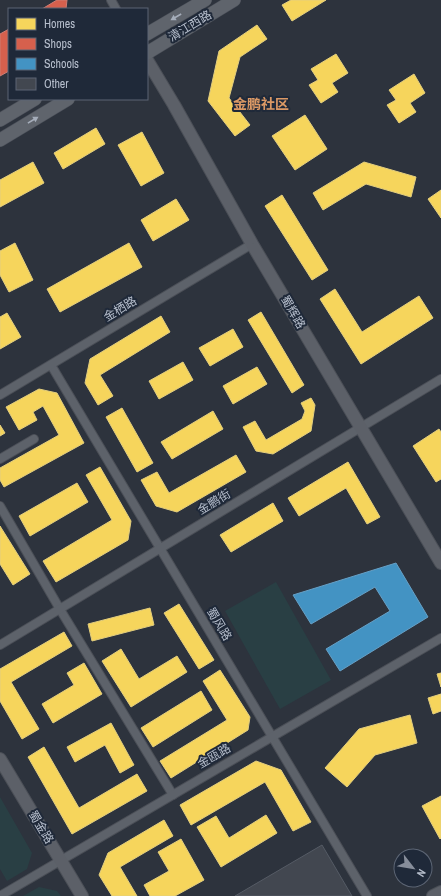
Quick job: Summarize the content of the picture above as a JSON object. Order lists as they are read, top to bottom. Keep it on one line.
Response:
{"streets":{"main road":["清江西路"],"street":["金栖路","蜀辉路","金鹏街","蜀风路","金瓯路","蜀金路"]},"crossings":[["金栖路","蜀辉路"],["金栖路","蜀风路"],["蜀辉路","金鹏街"],["金鹏街","蜀风路"],["蜀风路","金瓯路"],["金瓯路","蜀金路"]],"districts":["金鹏社区"],"legend":["Homes","Shops","Schools","Other"],"north":"bottom right"}
